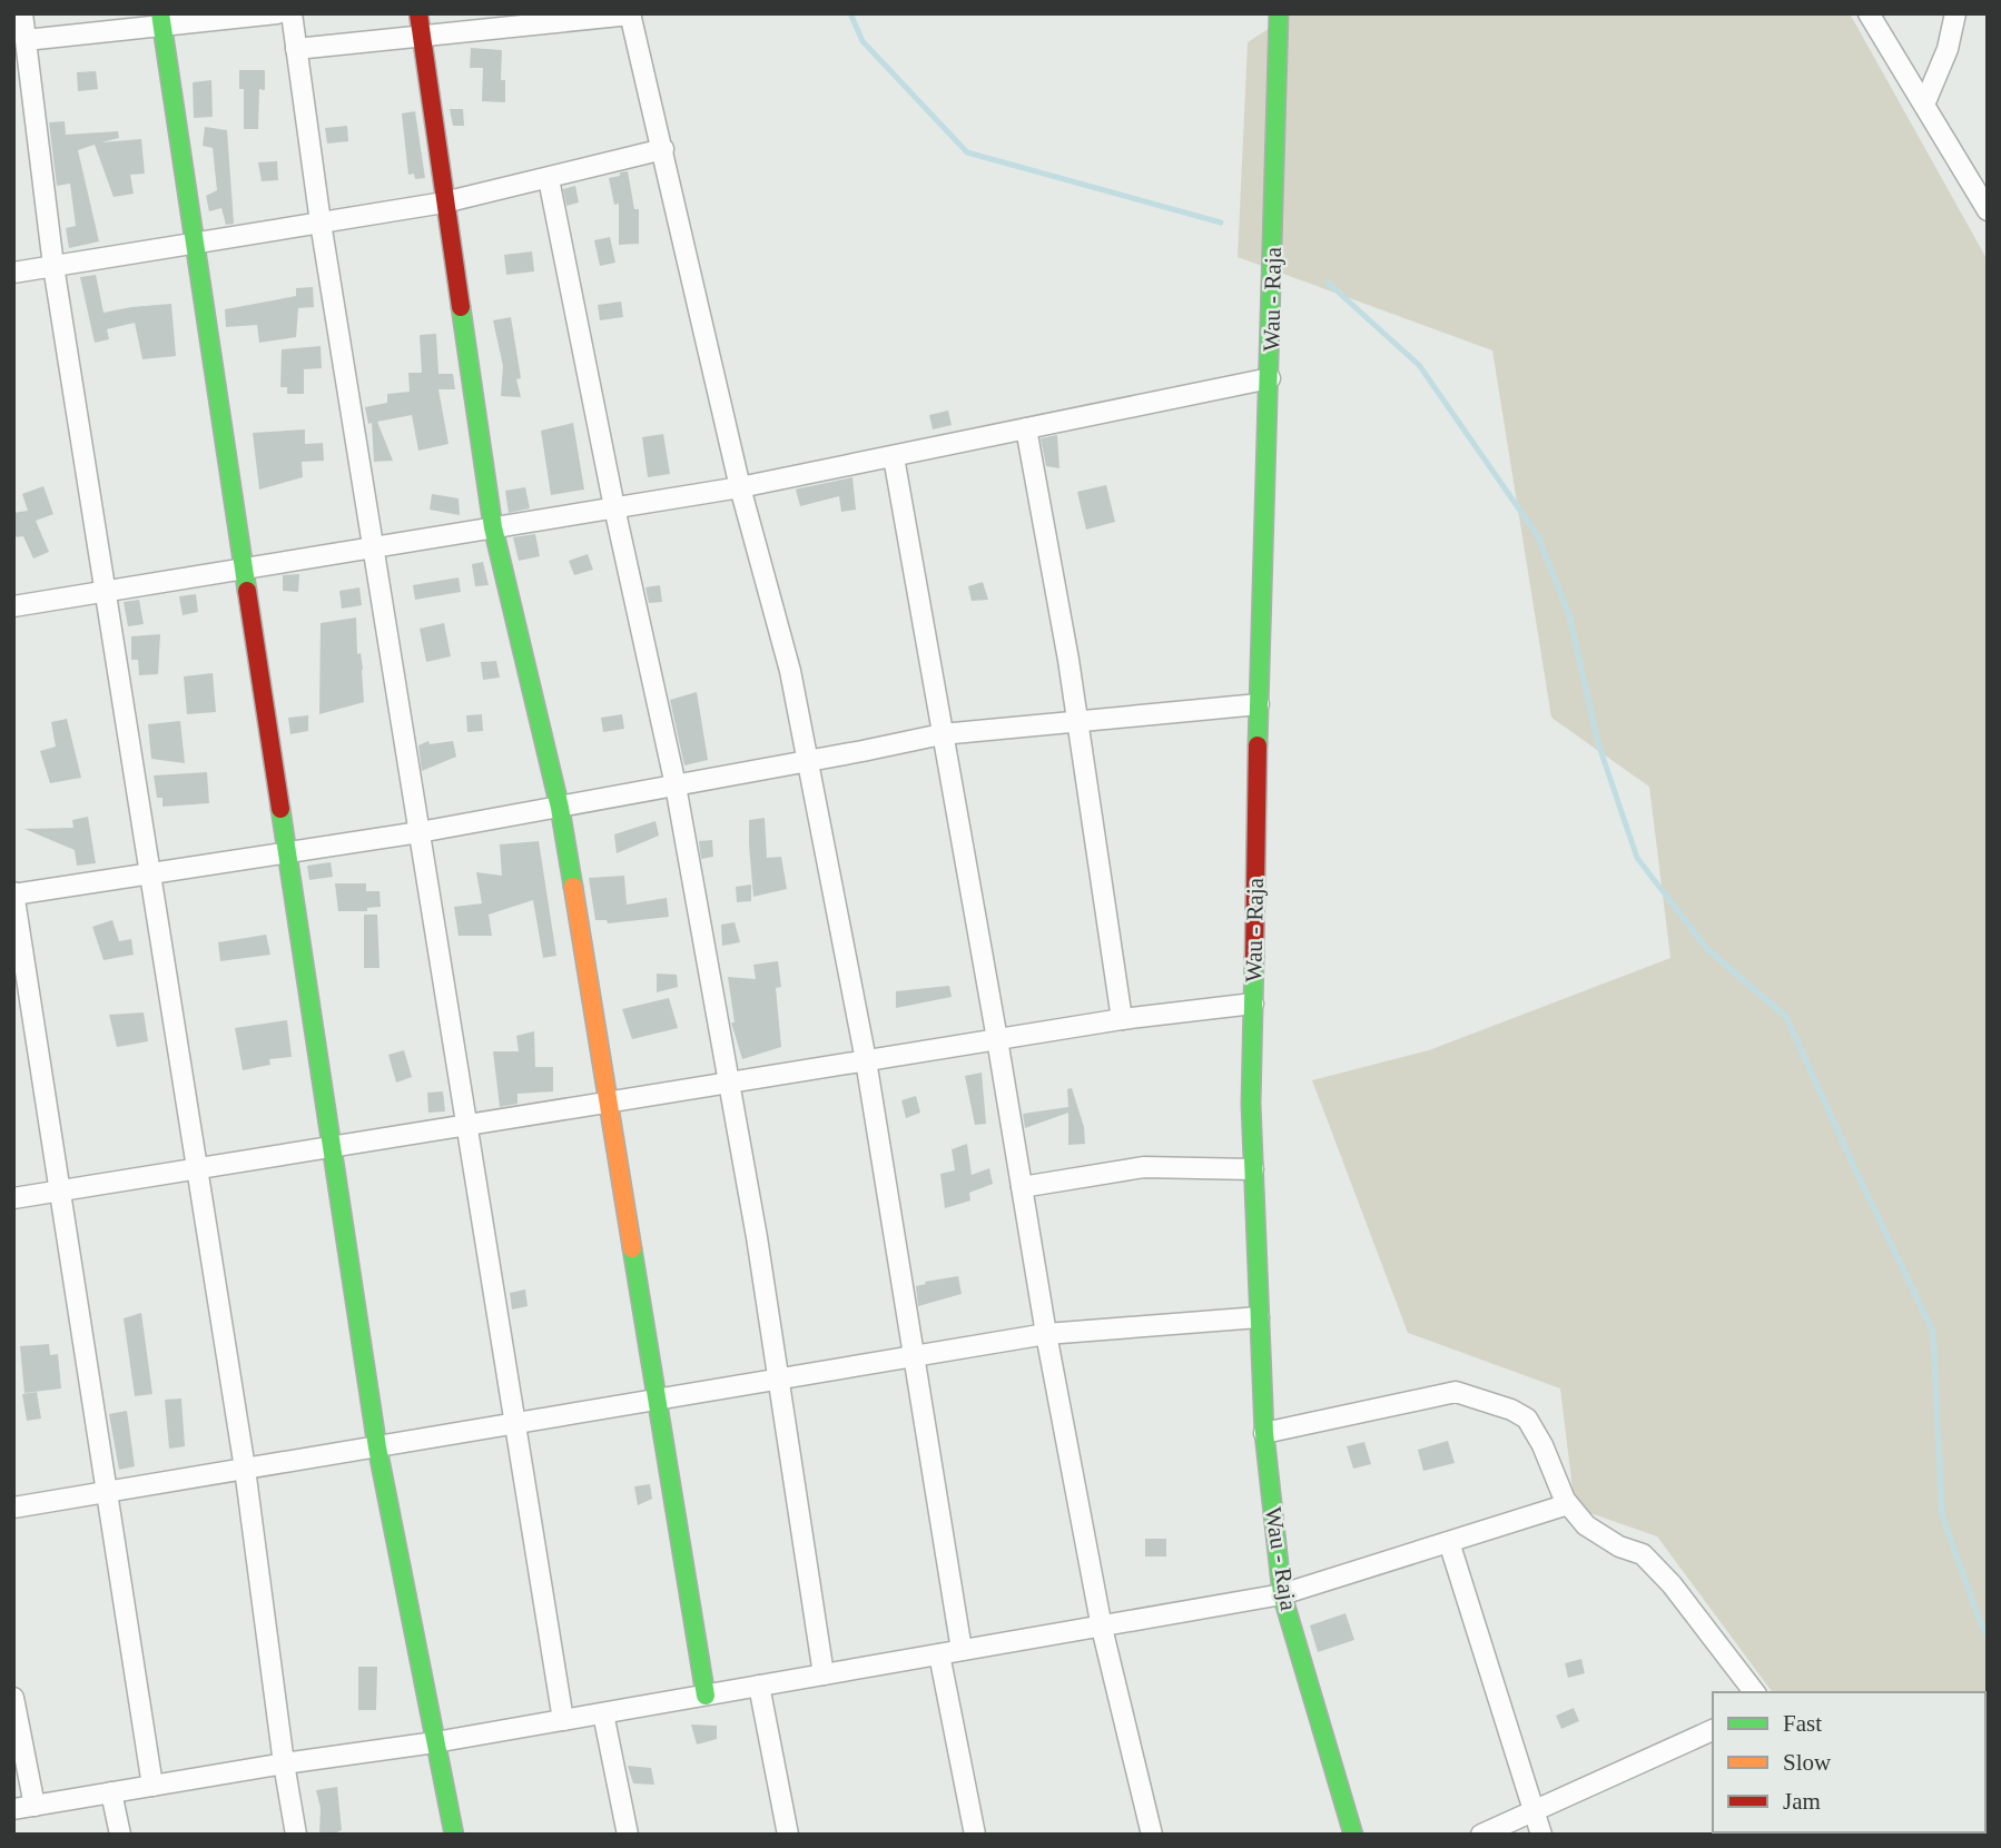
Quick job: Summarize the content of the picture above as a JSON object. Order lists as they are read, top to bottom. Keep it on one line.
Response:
{"streets":{"street":["Wau - Raja"]},"legend":["Fast","Slow","Jam"]}
